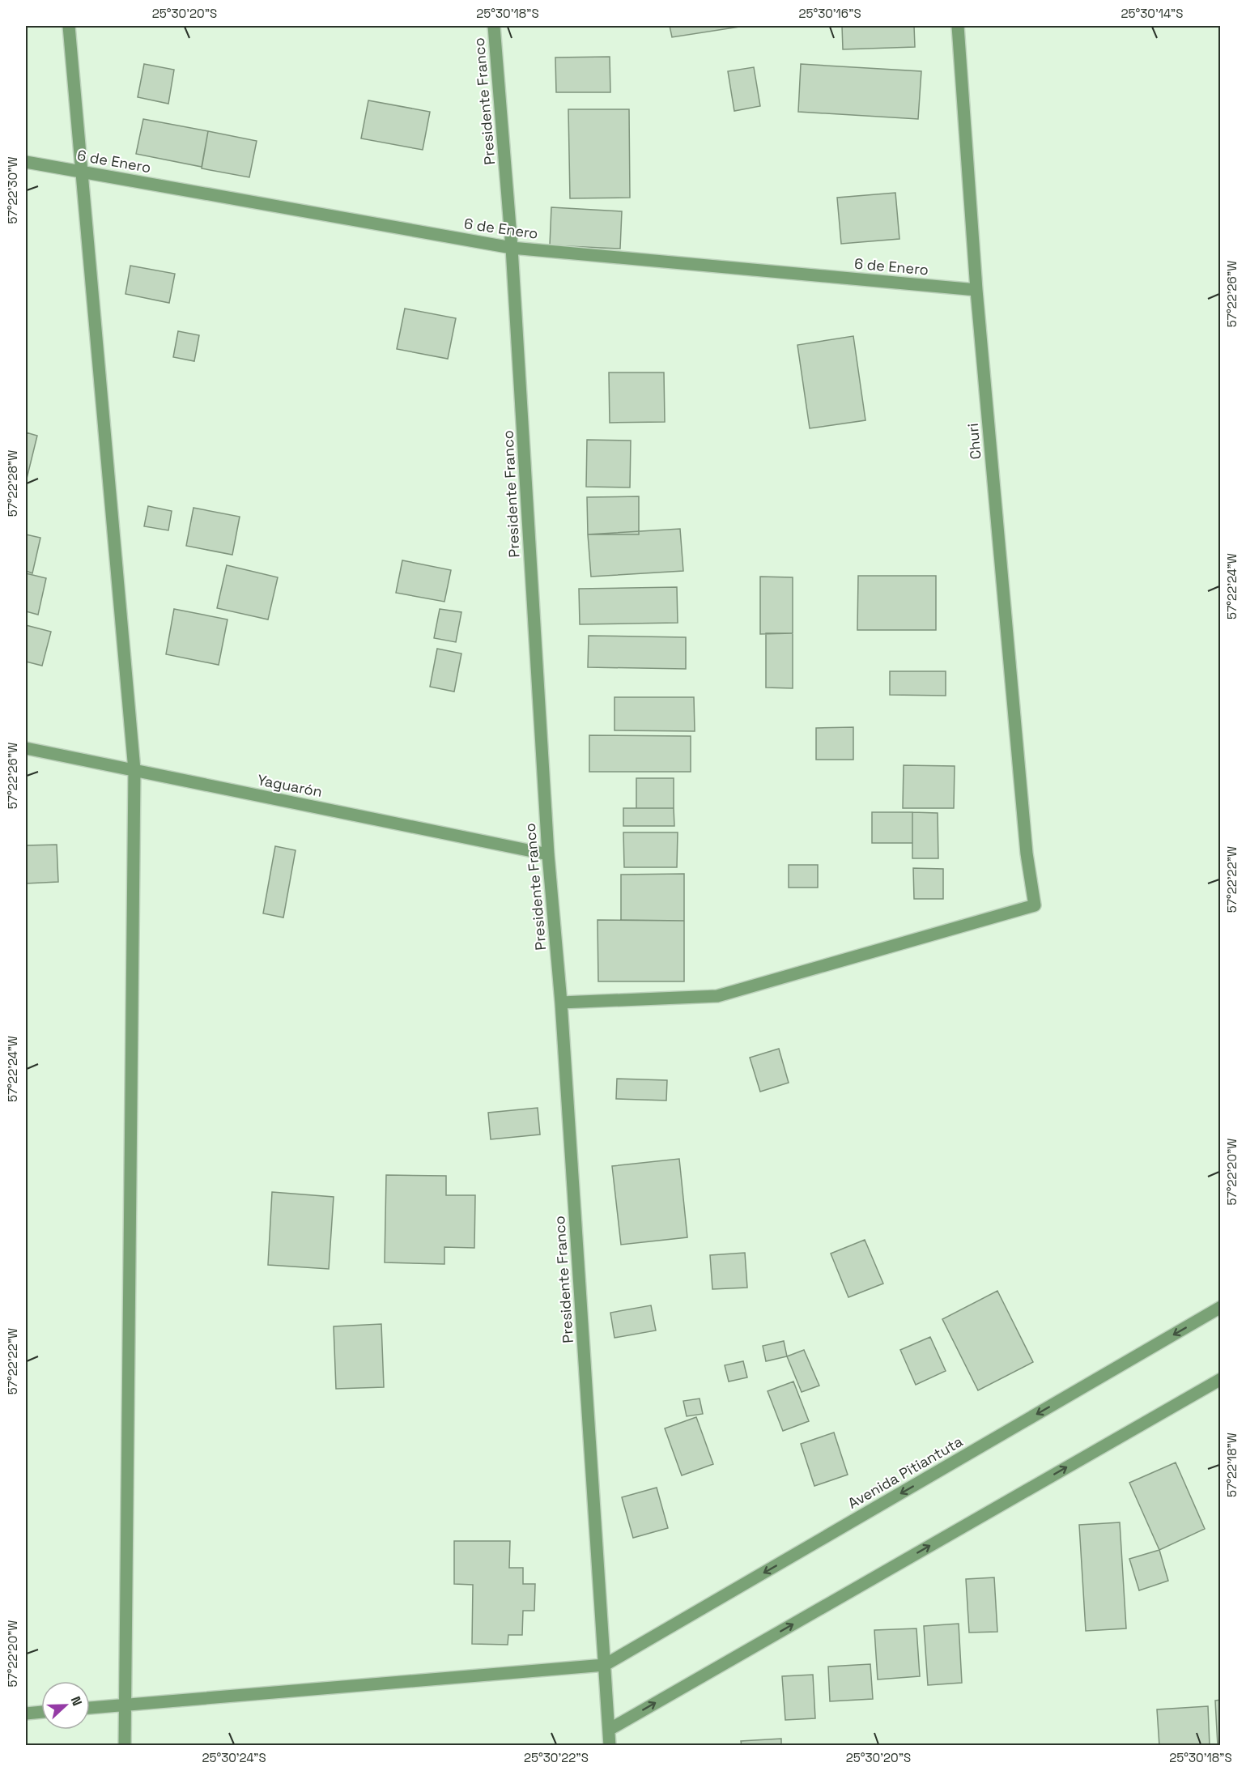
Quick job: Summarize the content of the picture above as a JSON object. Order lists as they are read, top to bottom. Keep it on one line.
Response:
{"streets":{"street":["Presidente Franco","6 de Enero","Churi","Yaguarón","Avenida Pitiantuta"]},"crossings":[["Presidente Franco","6 de Enero"],["Presidente Franco","Churi"],["Presidente Franco","Yaguarón"],["Presidente Franco","Avenida Pitiantuta"],["6 de Enero","Churi"]],"north":"right","coordinates":["25°30'20\"S","25°30'18\"S","25°30'16\"S","25°30'14\"S","57°22'30\"W","57°22'26\"W","57°22'28\"W","57°22'24\"W","57°22'22\"W","57°22'20\"W","57°22'18\"W","25°30'24\"S","25°30'22\"S"]}
